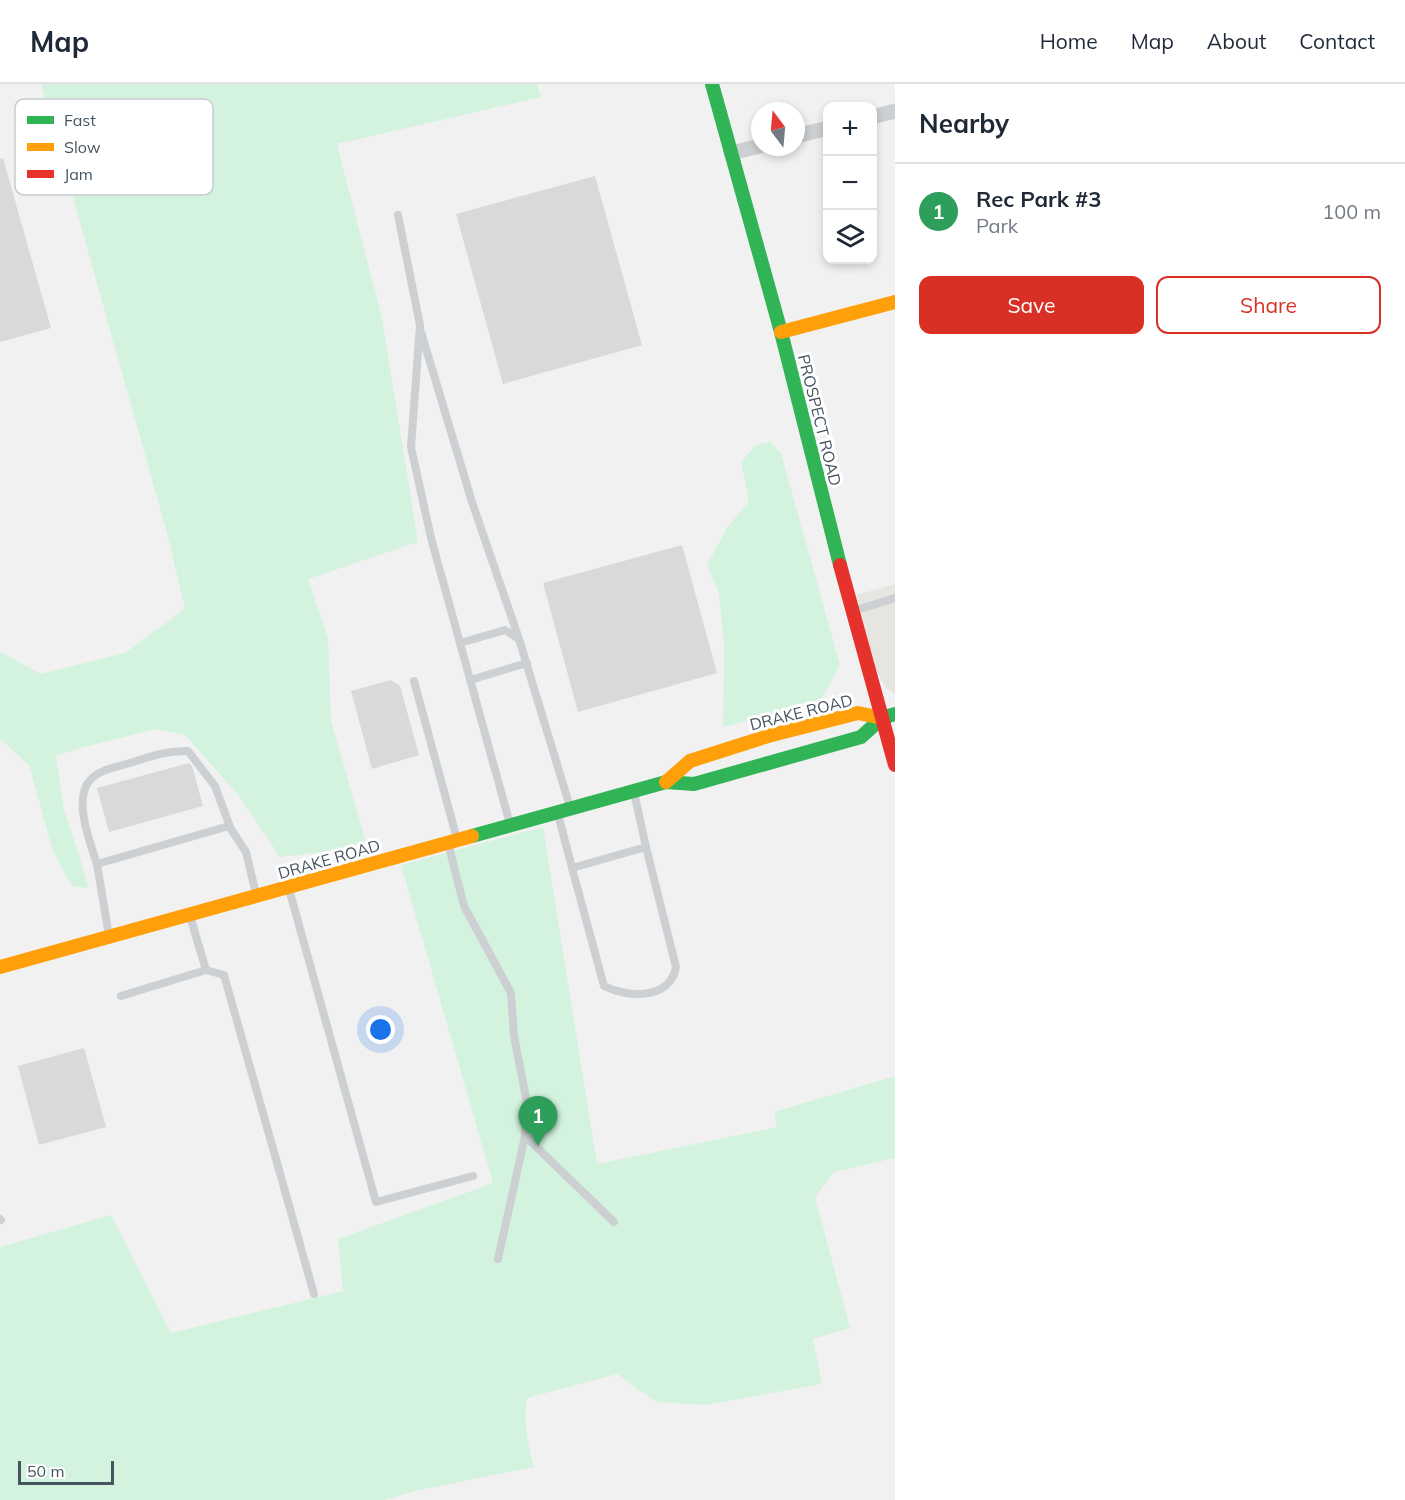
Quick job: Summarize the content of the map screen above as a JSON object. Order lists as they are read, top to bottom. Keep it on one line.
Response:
{"streets":{"street":["PROSPECT ROAD","DRAKE ROAD"]},"crossings":[["PROSPECT ROAD","DRAKE ROAD"]],"legend":["Fast","Slow","Jam"],"scale_bar":"50 m","north":"top","page":{"header":"Map","nav":["Home","Map","About","Contact"],"heading":"Nearby","map_buttons":["+","−"],"list":[{"mark":"1","name":"Rec Park #3","note":"Park","value":"100 m"}],"buttons":["Save","Share"],"pins":"1","scale":"50 m"}}
